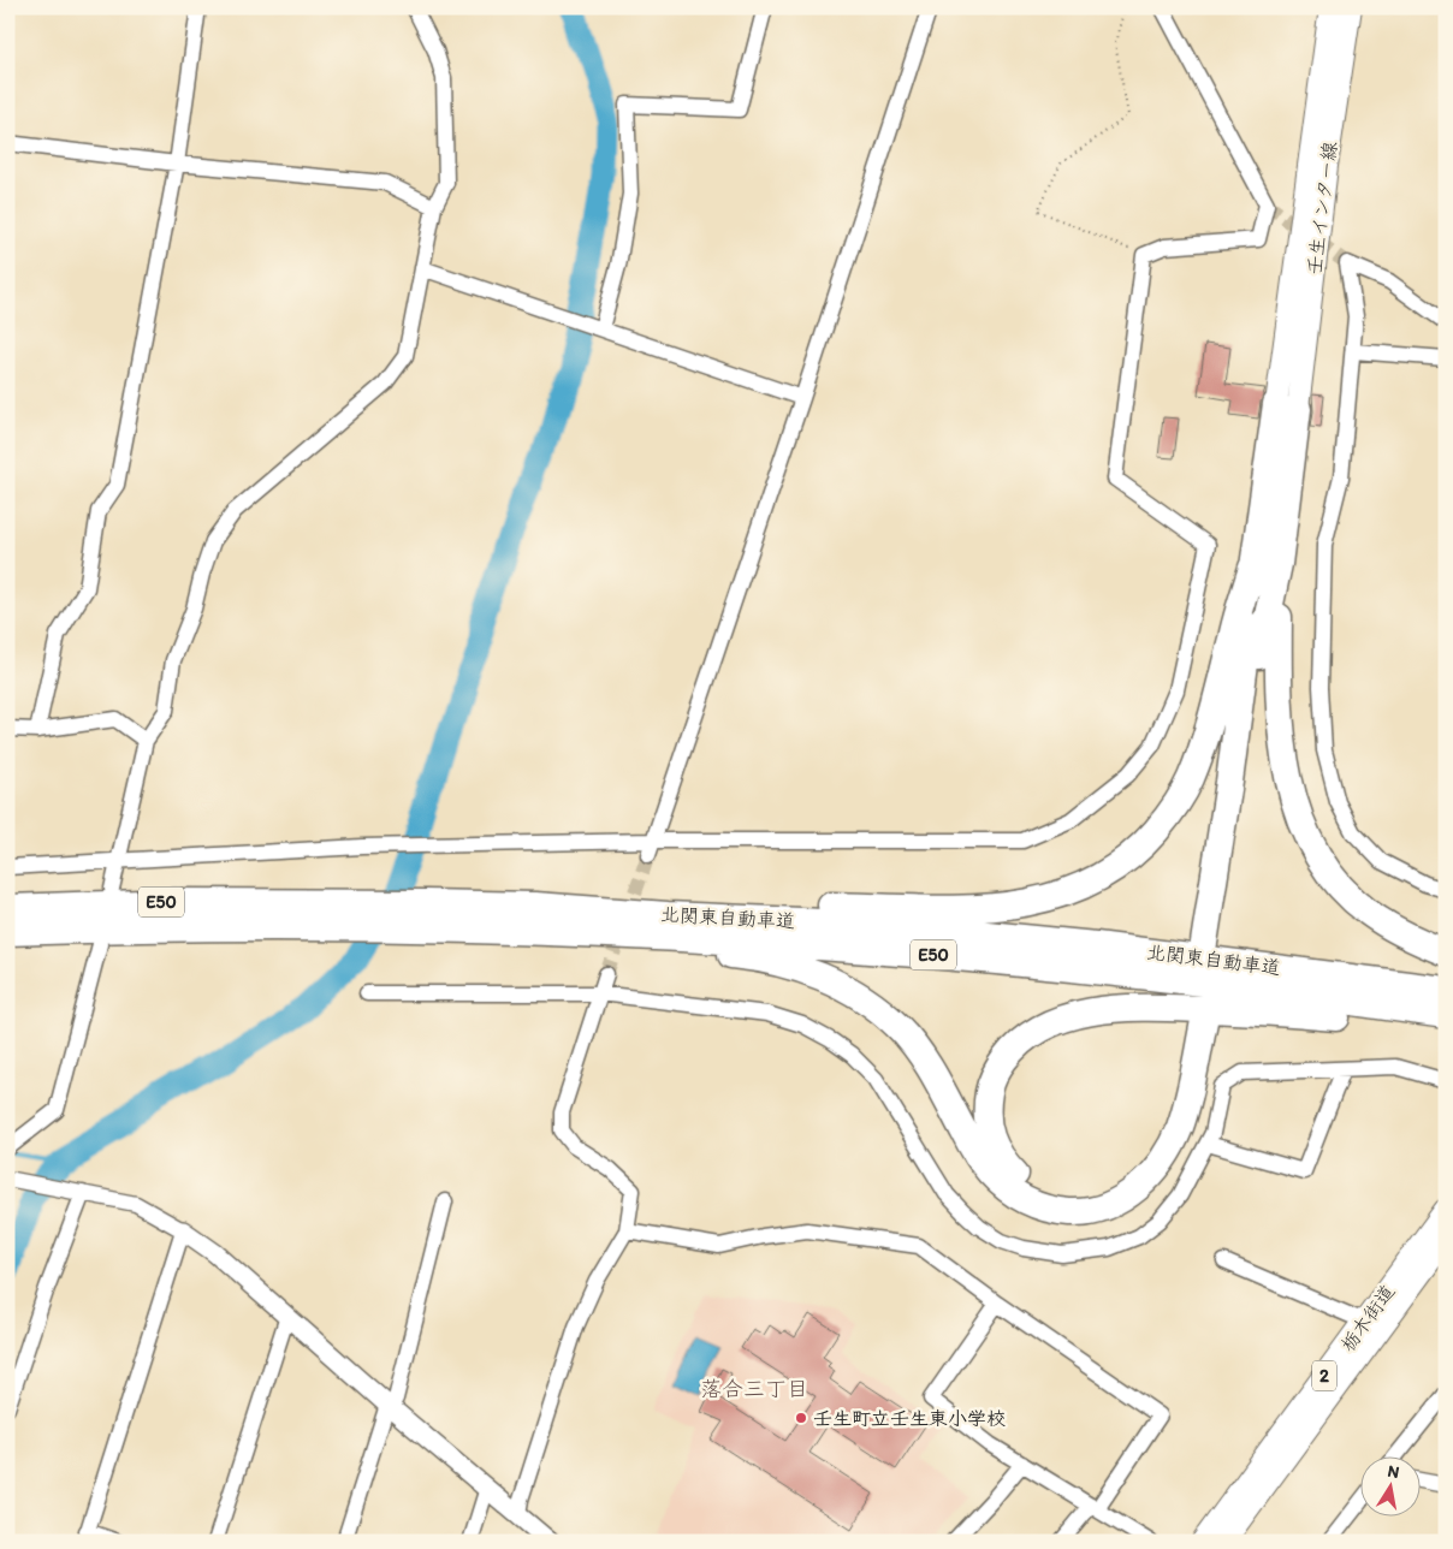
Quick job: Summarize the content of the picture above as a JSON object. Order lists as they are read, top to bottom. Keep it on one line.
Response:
{"streets":{"highway":["E50","北関東自動車道"],"main road":["壬生インター線","栃木街道","2"]},"districts":["落合三丁目"],"places":["壬生町立壬生東小学校"],"north":"top"}
